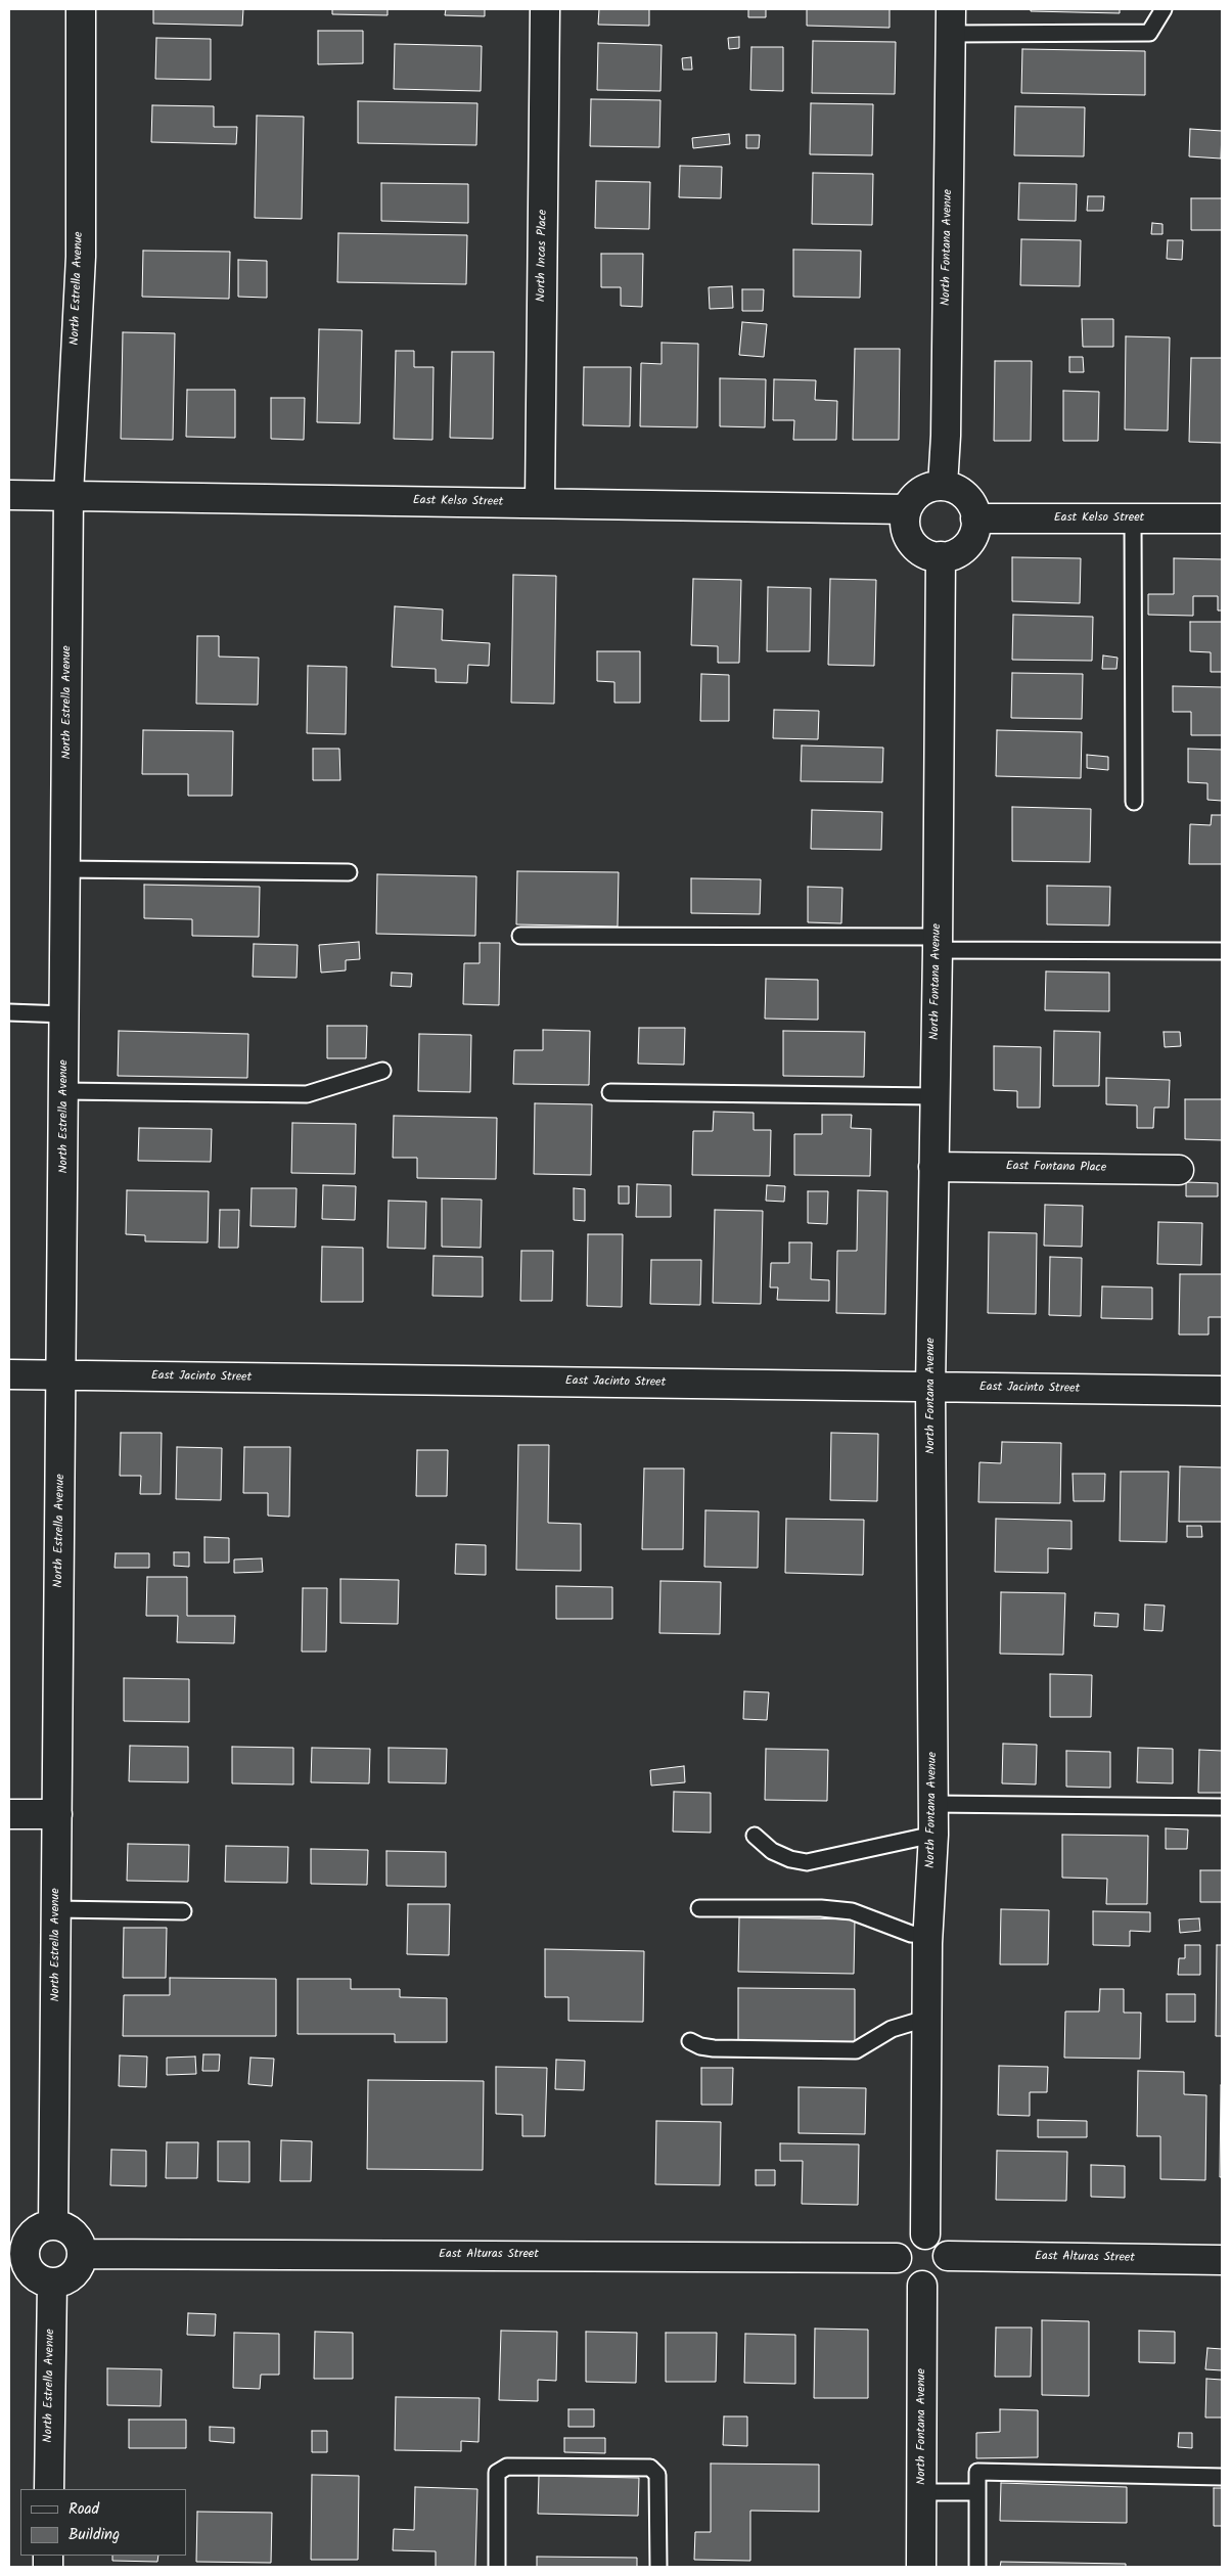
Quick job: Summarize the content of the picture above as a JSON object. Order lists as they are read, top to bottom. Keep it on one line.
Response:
{"streets":{"street":["North Fontana Avenue","North Incas Place","North Estrella Avenue","East Kelso Street","East Fontana Place","East Jacinto Street","East Alturas Street"]},"crossings":[["North Fontana Avenue","East Kelso Street"],["North Fontana Avenue","East Fontana Place"],["North Fontana Avenue","East Jacinto Street"],["North Fontana Avenue","East Alturas Street"],["North Incas Place","East Kelso Street"],["North Estrella Avenue","East Kelso Street"],["North Estrella Avenue","East Jacinto Street"],["North Estrella Avenue","East Alturas Street"]],"legend":["Road","Building"]}
